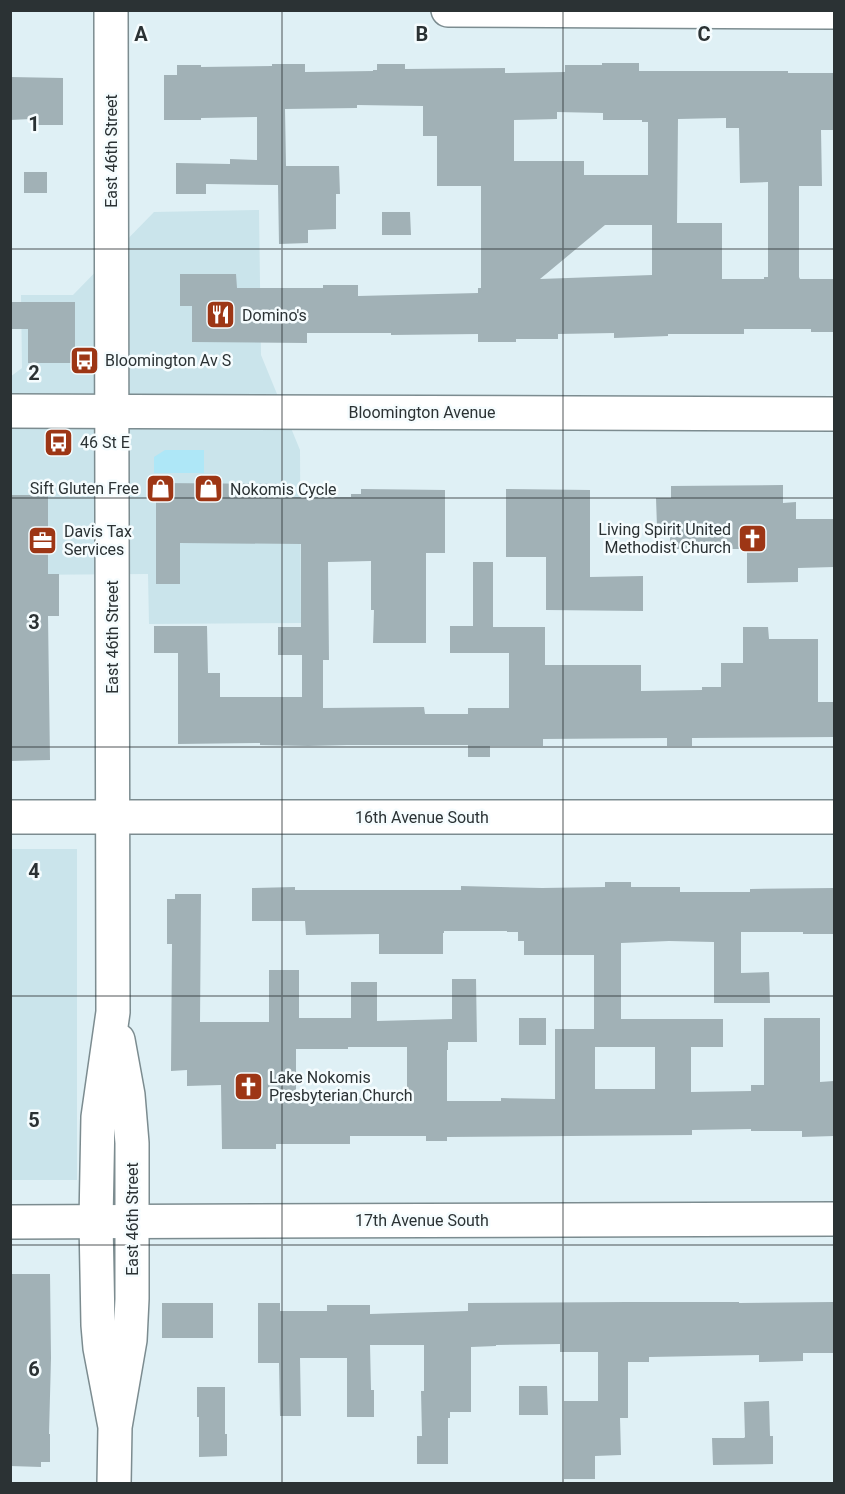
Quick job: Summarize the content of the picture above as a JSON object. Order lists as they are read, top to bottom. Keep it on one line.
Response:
{"streets":{"street":["East 46th Street","Bloomington Avenue","16th Avenue South","17th Avenue South"]},"crossings":[["East 46th Street","Bloomington Avenue"],["East 46th Street","16th Avenue South"],["East 46th Street","17th Avenue South"]],"places":{"restaurant":["Domino's"],"bus stop":["Bloomington Av S","46 St E"],"shop":["Sift Gluten Free","Nokomis Cycle"],"church":["Living Spirit United Methodist Church","Lake Nokomis Presbyterian Church"],"office":["Davis Tax Services"]},"grid":{"columns":["A","B","C"],"rows":["1","2","3","4","5","6"]}}
